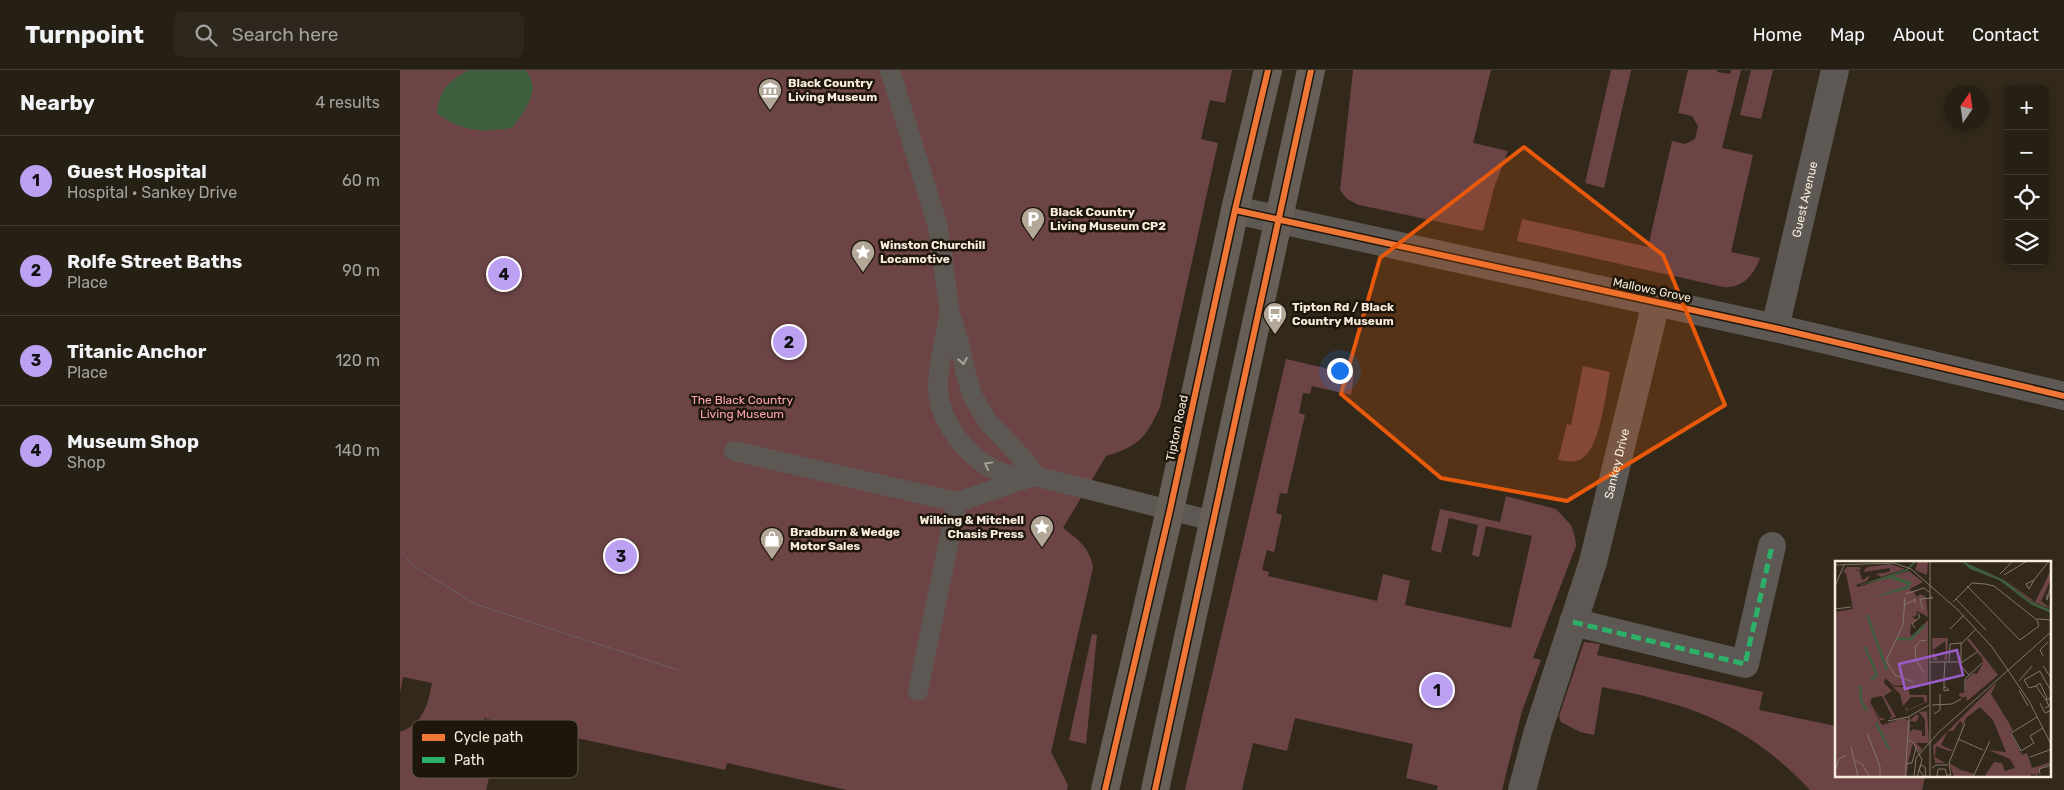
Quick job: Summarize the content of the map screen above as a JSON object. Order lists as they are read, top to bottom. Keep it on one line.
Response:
{"streets":{"main road":["Tipton Road"],"street":["Guest Avenue","Mallows Grove","Sankey Drive"]},"crossings":[["Guest Avenue","Mallows Grove"],["Mallows Grove","Tipton Road"],["Mallows Grove","Sankey Drive"]],"parks":["The Black Country Living Museum"],"places":{"museum":["Black Country Living Museum"],"parking":["Black Country Living Museum CP2"],"place":["Winston Churchill Locamotive","Wilking & Mitchell Chasis Press"],"bus stop":["Tipton Rd / Black Country Museum"],"shop":["Bradburn & Wedge Motor Sales"]},"legend":["Cycle path","Path"],"north":"top","page":{"header":"Turnpoint","search":"Search here","nav":["Home","Map","About","Contact"],"heading":["Nearby","4 results"],"map_buttons":["+","−"],"list":[{"mark":"1","name":"Guest Hospital","note":"Hospital · Sankey Drive","value":"60 m"},{"mark":"2","name":"Rolfe Street Baths","note":"Place","value":"90 m"},{"mark":"3","name":"Titanic Anchor","note":"Place","value":"120 m"},{"mark":"4","name":"Museum Shop","note":"Shop","value":"140 m"}],"pins":["4","2","3","1"]}}
